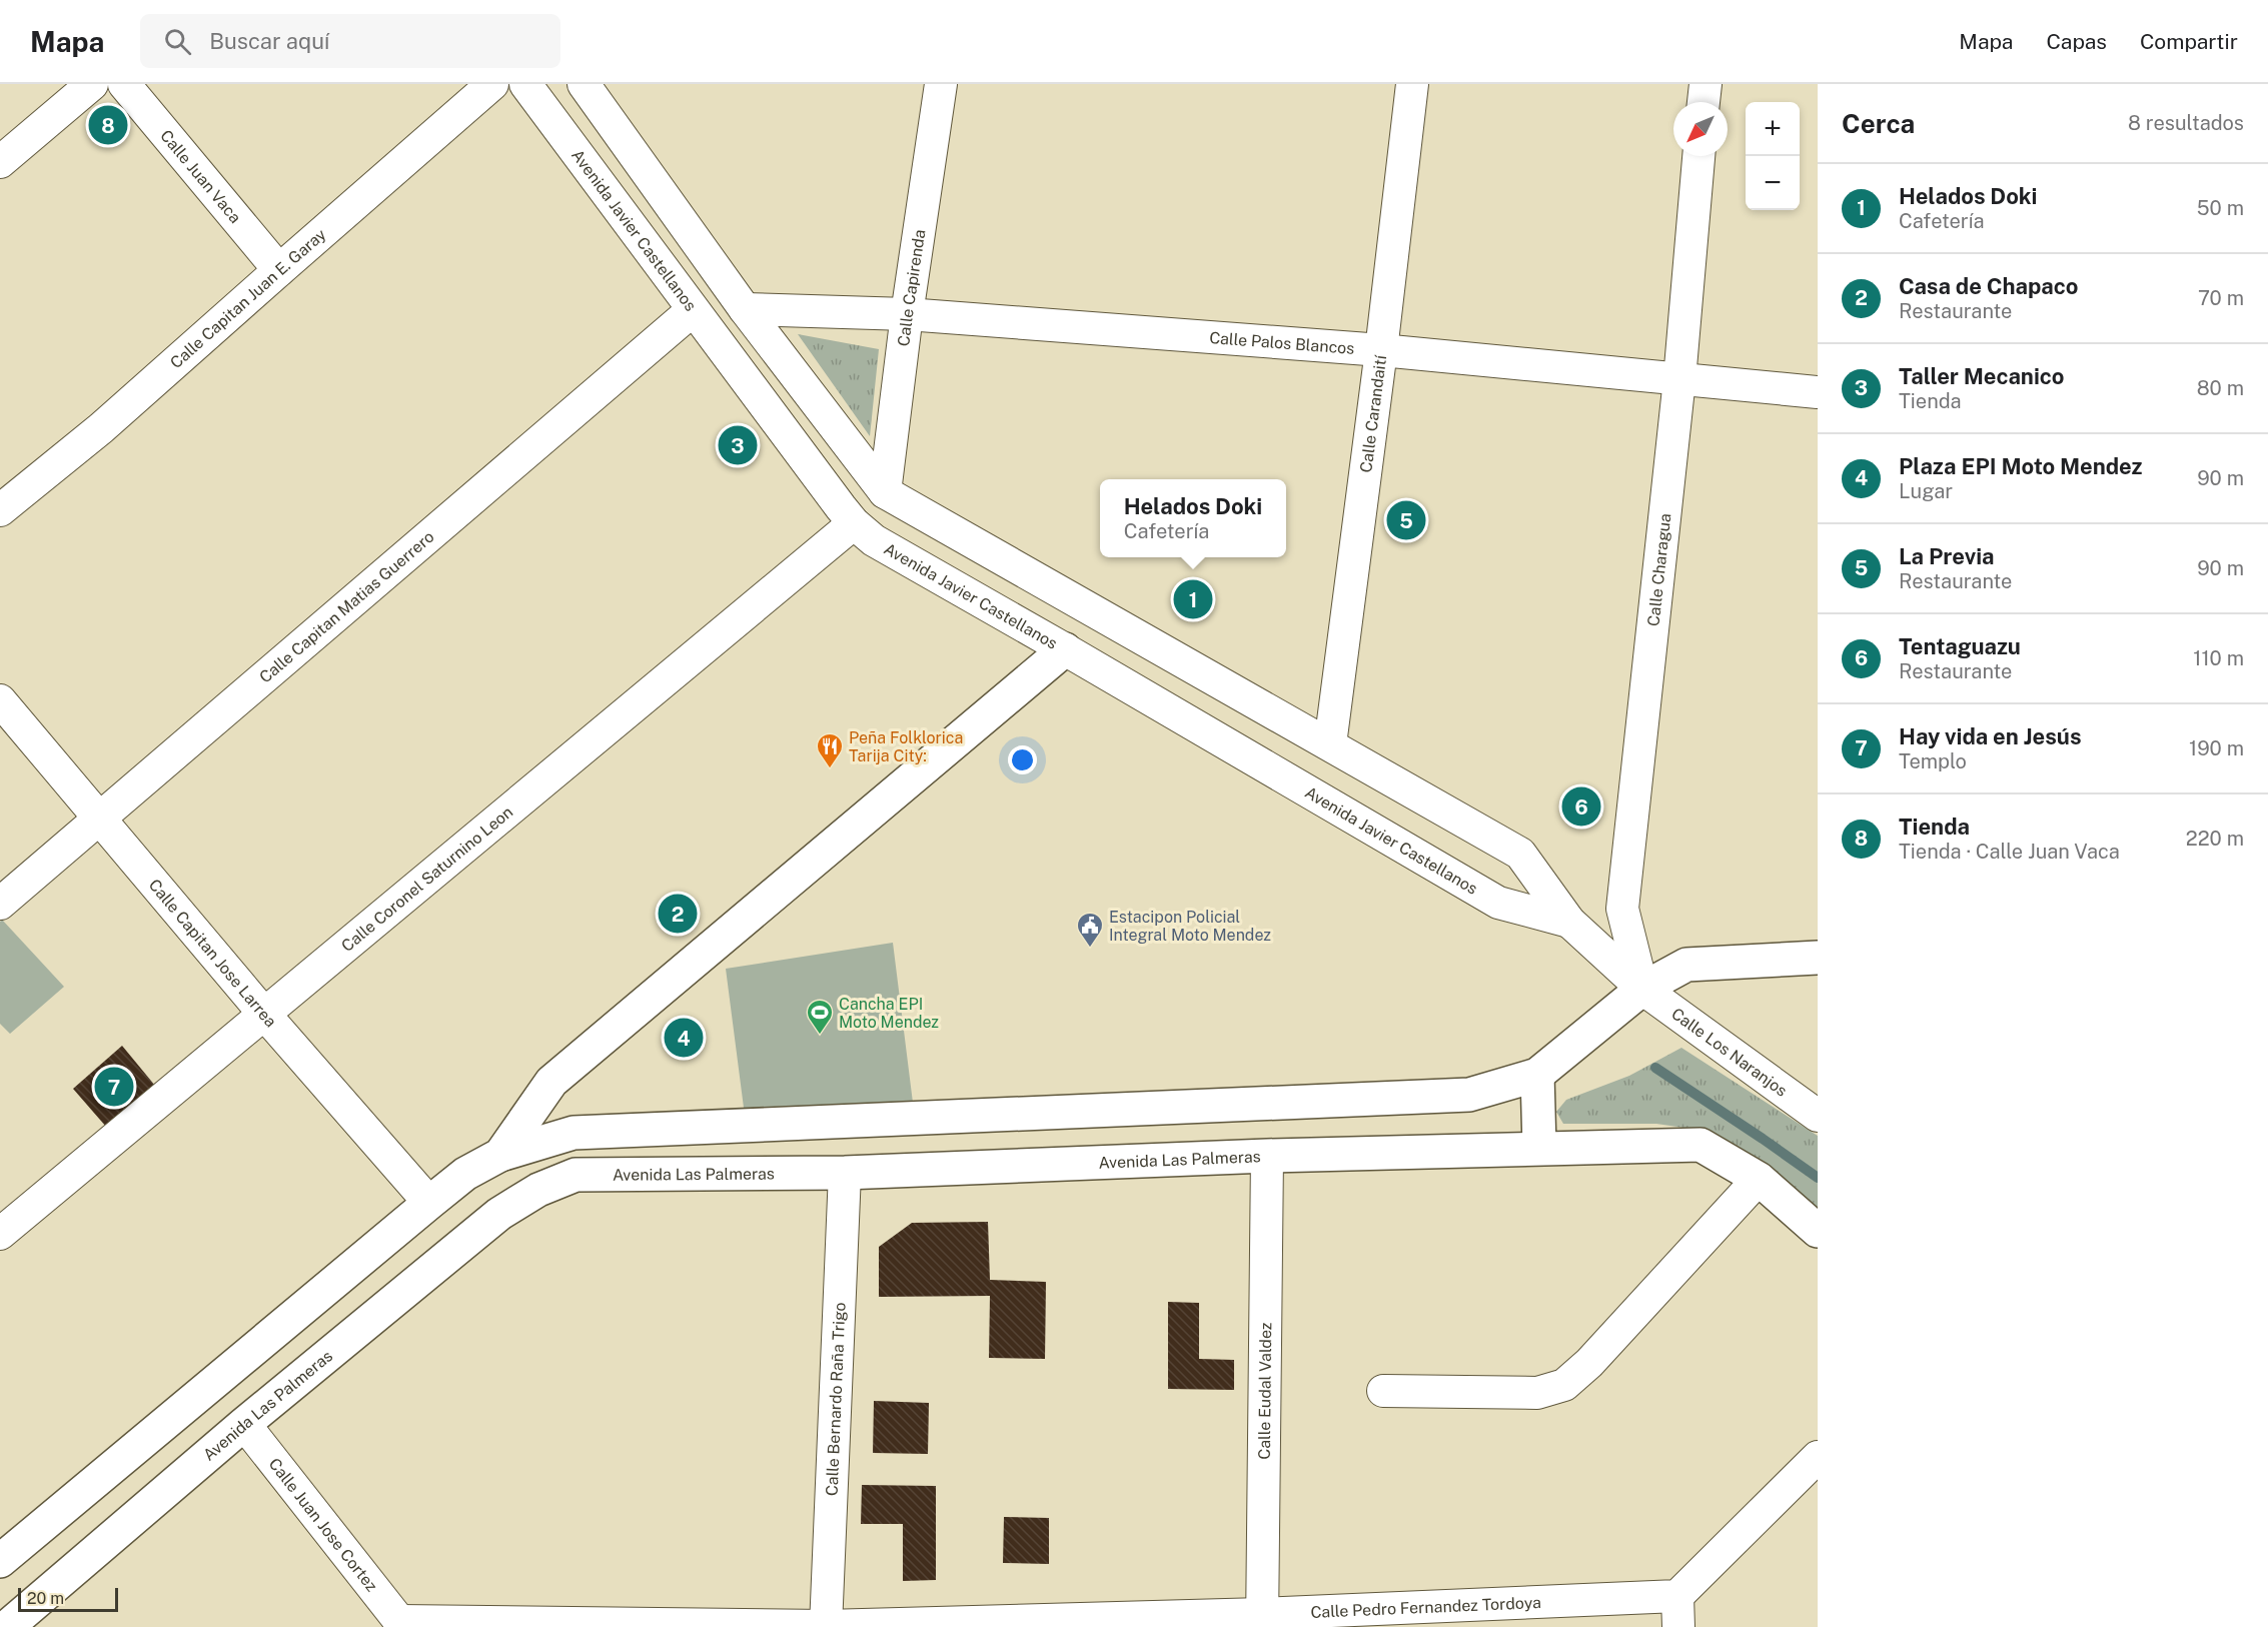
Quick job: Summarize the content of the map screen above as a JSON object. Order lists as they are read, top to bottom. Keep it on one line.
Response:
{"streets":{"street":["Calle Juan Vaca","Avenida Javier Castellanos","Calle Capirenda","Calle Capitan Juan E. Garay","Calle Palos Blancos","Calle Carandaití","Calle Charagua","Calle Capitan Matias Guerrero","Calle Coronel Saturnino Leon","Calle Capitan Jose Larrea","Calle Los Naranjos","Avenida Las Palmeras","Calle Eudal Valdez","Calle Bernardo Raña Trigo","Calle Juan Jose Cortez","Calle Pedro Fernandez Tordoya"]},"crossings":[["Calle Juan Vaca","Calle Capitan Juan E. Garay"],["Avenida Javier Castellanos","Calle Capirenda"],["Avenida Javier Castellanos","Calle Palos Blancos"],["Avenida Javier Castellanos","Calle Carandaití"],["Avenida Javier Castellanos","Calle Charagua"],["Avenida Javier Castellanos","Calle Capitan Matias Guerrero"],["Avenida Javier Castellanos","Calle Coronel Saturnino Leon"],["Avenida Javier Castellanos","Calle Los Naranjos"],["Calle Capirenda","Calle Palos Blancos"],["Calle Palos Blancos","Calle Carandaití"],["Calle Palos Blancos","Calle Charagua"],["Calle Charagua","Calle Los Naranjos"],["Calle Capitan Matias Guerrero","Calle Capitan Jose Larrea"],["Calle Coronel Saturnino Leon","Calle Capitan Jose Larrea"],["Avenida Las Palmeras","Calle Eudal Valdez"],["Avenida Las Palmeras","Calle Bernardo Raña Trigo"],["Avenida Las Palmeras","Calle Juan Jose Cortez"],["Calle Eudal Valdez","Calle Pedro Fernandez Tordoya"],["Calle Bernardo Raña Trigo","Calle Pedro Fernandez Tordoya"],["Calle Juan Jose Cortez","Calle Pedro Fernandez Tordoya"]],"places":{"restaurant":["Peña Folklorica Tarija City:"],"public building":["Estacipon Policial Integral Moto Mendez"],"sports":["Cancha EPI Moto Mendez"]},"scale_bar":"20 m","north":"bottom left","page":{"header":"Mapa","search":"Buscar aquí","nav":["Mapa","Capas","Compartir"],"heading":["Cerca","8 resultados"],"map_buttons":["+","−"],"pins":["8","3","5","1","6","2","4","7"],"list":[{"mark":"1","name":"Helados Doki","note":"Cafetería","value":"50 m"},{"mark":"2","name":"Casa de Chapaco","note":"Restaurante","value":"70 m"},{"mark":"3","name":"Taller Mecanico","note":"Tienda","value":"80 m"},{"mark":"4","name":"Plaza EPI Moto Mendez","note":"Lugar","value":"90 m"},{"mark":"5","name":"La Previa","note":"Restaurante","value":"90 m"},{"mark":"6","name":"Tentaguazu","note":"Restaurante","value":"110 m"},{"mark":"7","name":"Hay vida en Jesús","note":"Templo","value":"190 m"},{"mark":"8","name":"Tienda","note":"Tienda · Calle Juan Vaca","value":"220 m"}],"popup":["Helados Doki","Cafetería"],"scale":"20 m"}}
